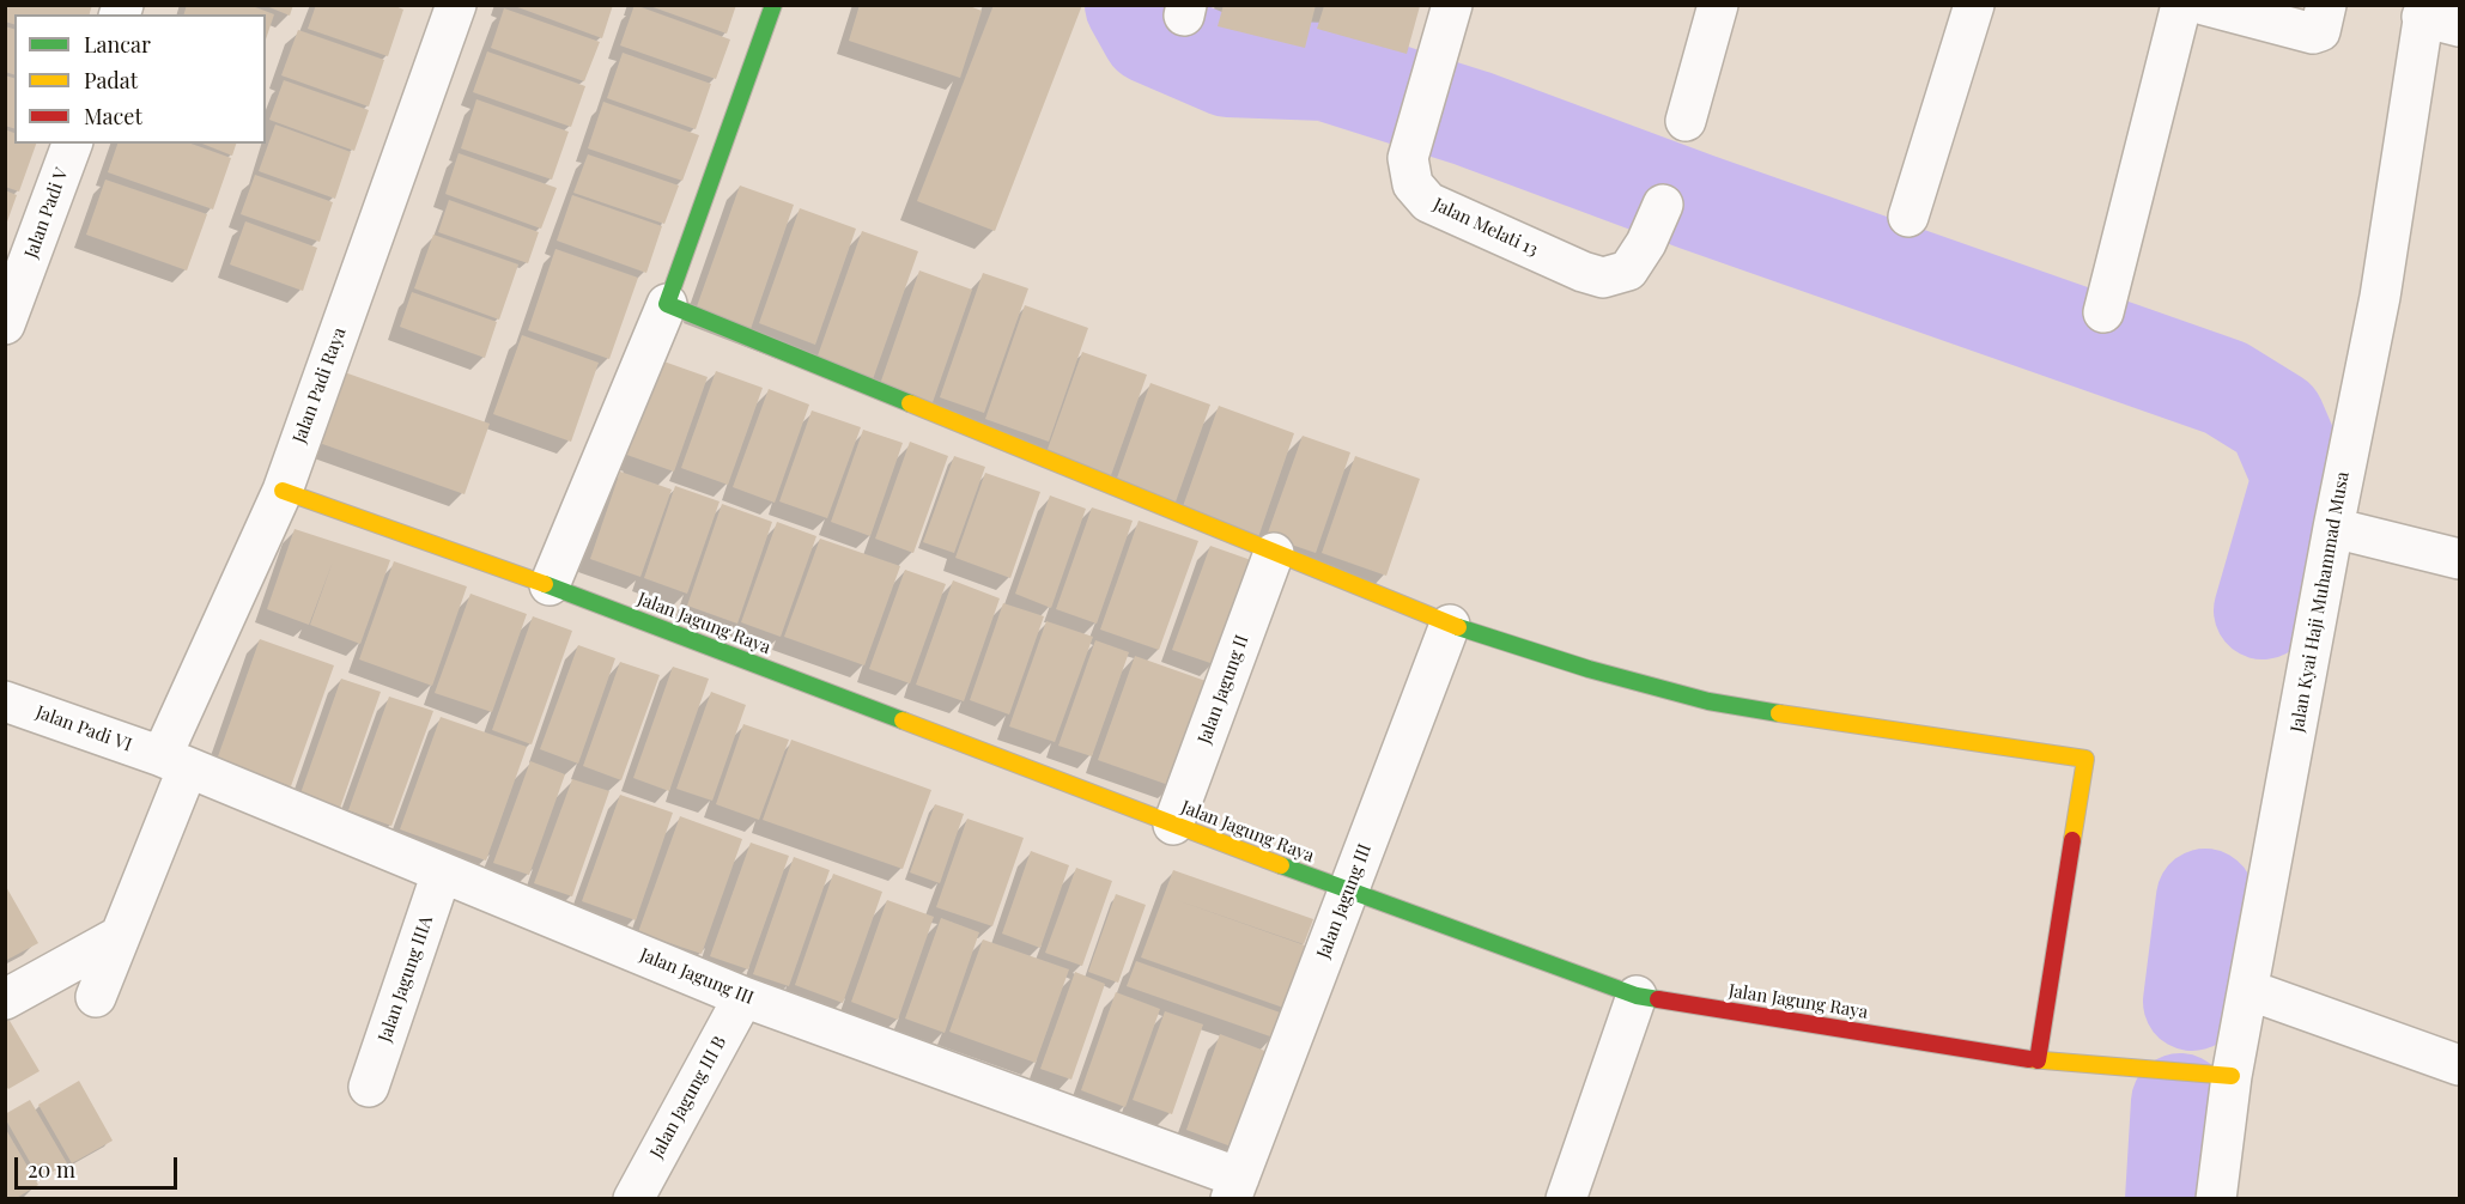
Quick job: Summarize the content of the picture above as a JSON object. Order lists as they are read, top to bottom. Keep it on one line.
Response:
{"streets":{"street":["Jalan Padi V","Jalan Melati 13","Jalan Padi Raya","Jalan Kyai Haji Muhammad Musa","Jalan Jagung Raya","Jalan Jagung II","Jalan Padi VI","Jalan Jagung III","Jalan Jagung IIIA","Jalan Jagung III B"]},"crossings":[["Jalan Padi Raya","Jalan Jagung Raya"],["Jalan Padi Raya","Jalan Padi VI"],["Jalan Padi Raya","Jalan Jagung III"],["Jalan Kyai Haji Muhammad Musa","Jalan Jagung Raya"],["Jalan Jagung Raya","Jalan Jagung II"],["Jalan Jagung Raya","Jalan Jagung III"],["Jalan Padi VI","Jalan Jagung III"],["Jalan Jagung III","Jalan Jagung IIIA"],["Jalan Jagung III","Jalan Jagung III B"]],"legend":["Lancar","Padat","Macet"],"scale_bar":"20 m"}
